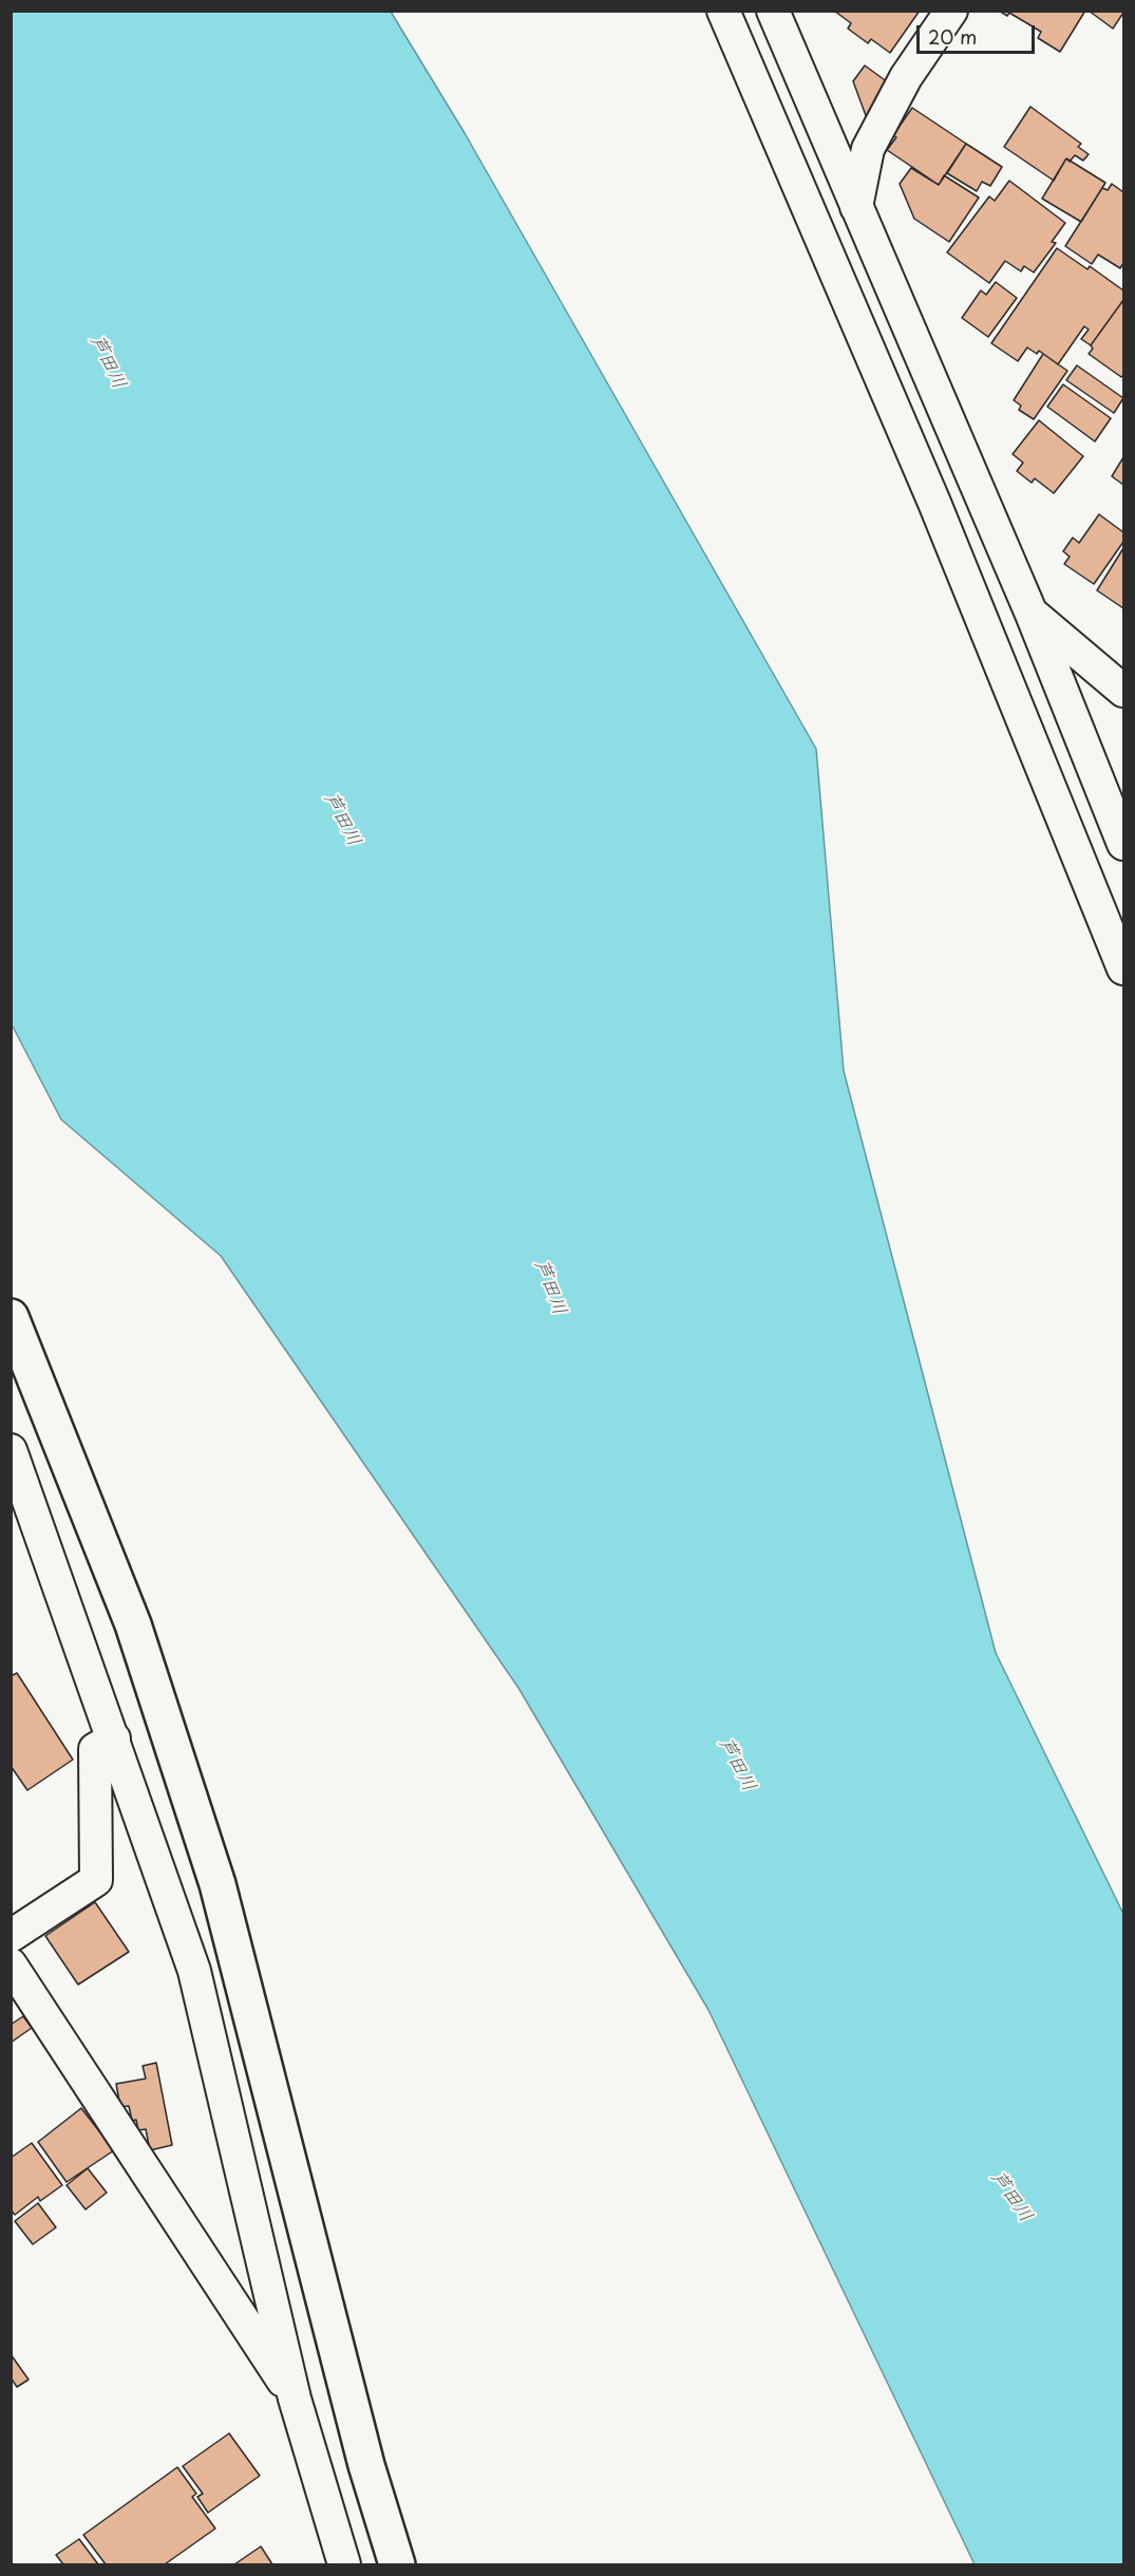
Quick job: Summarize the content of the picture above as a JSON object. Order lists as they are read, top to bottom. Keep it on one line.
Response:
{"water":["芦田川"],"scale_bar":"20 m"}
